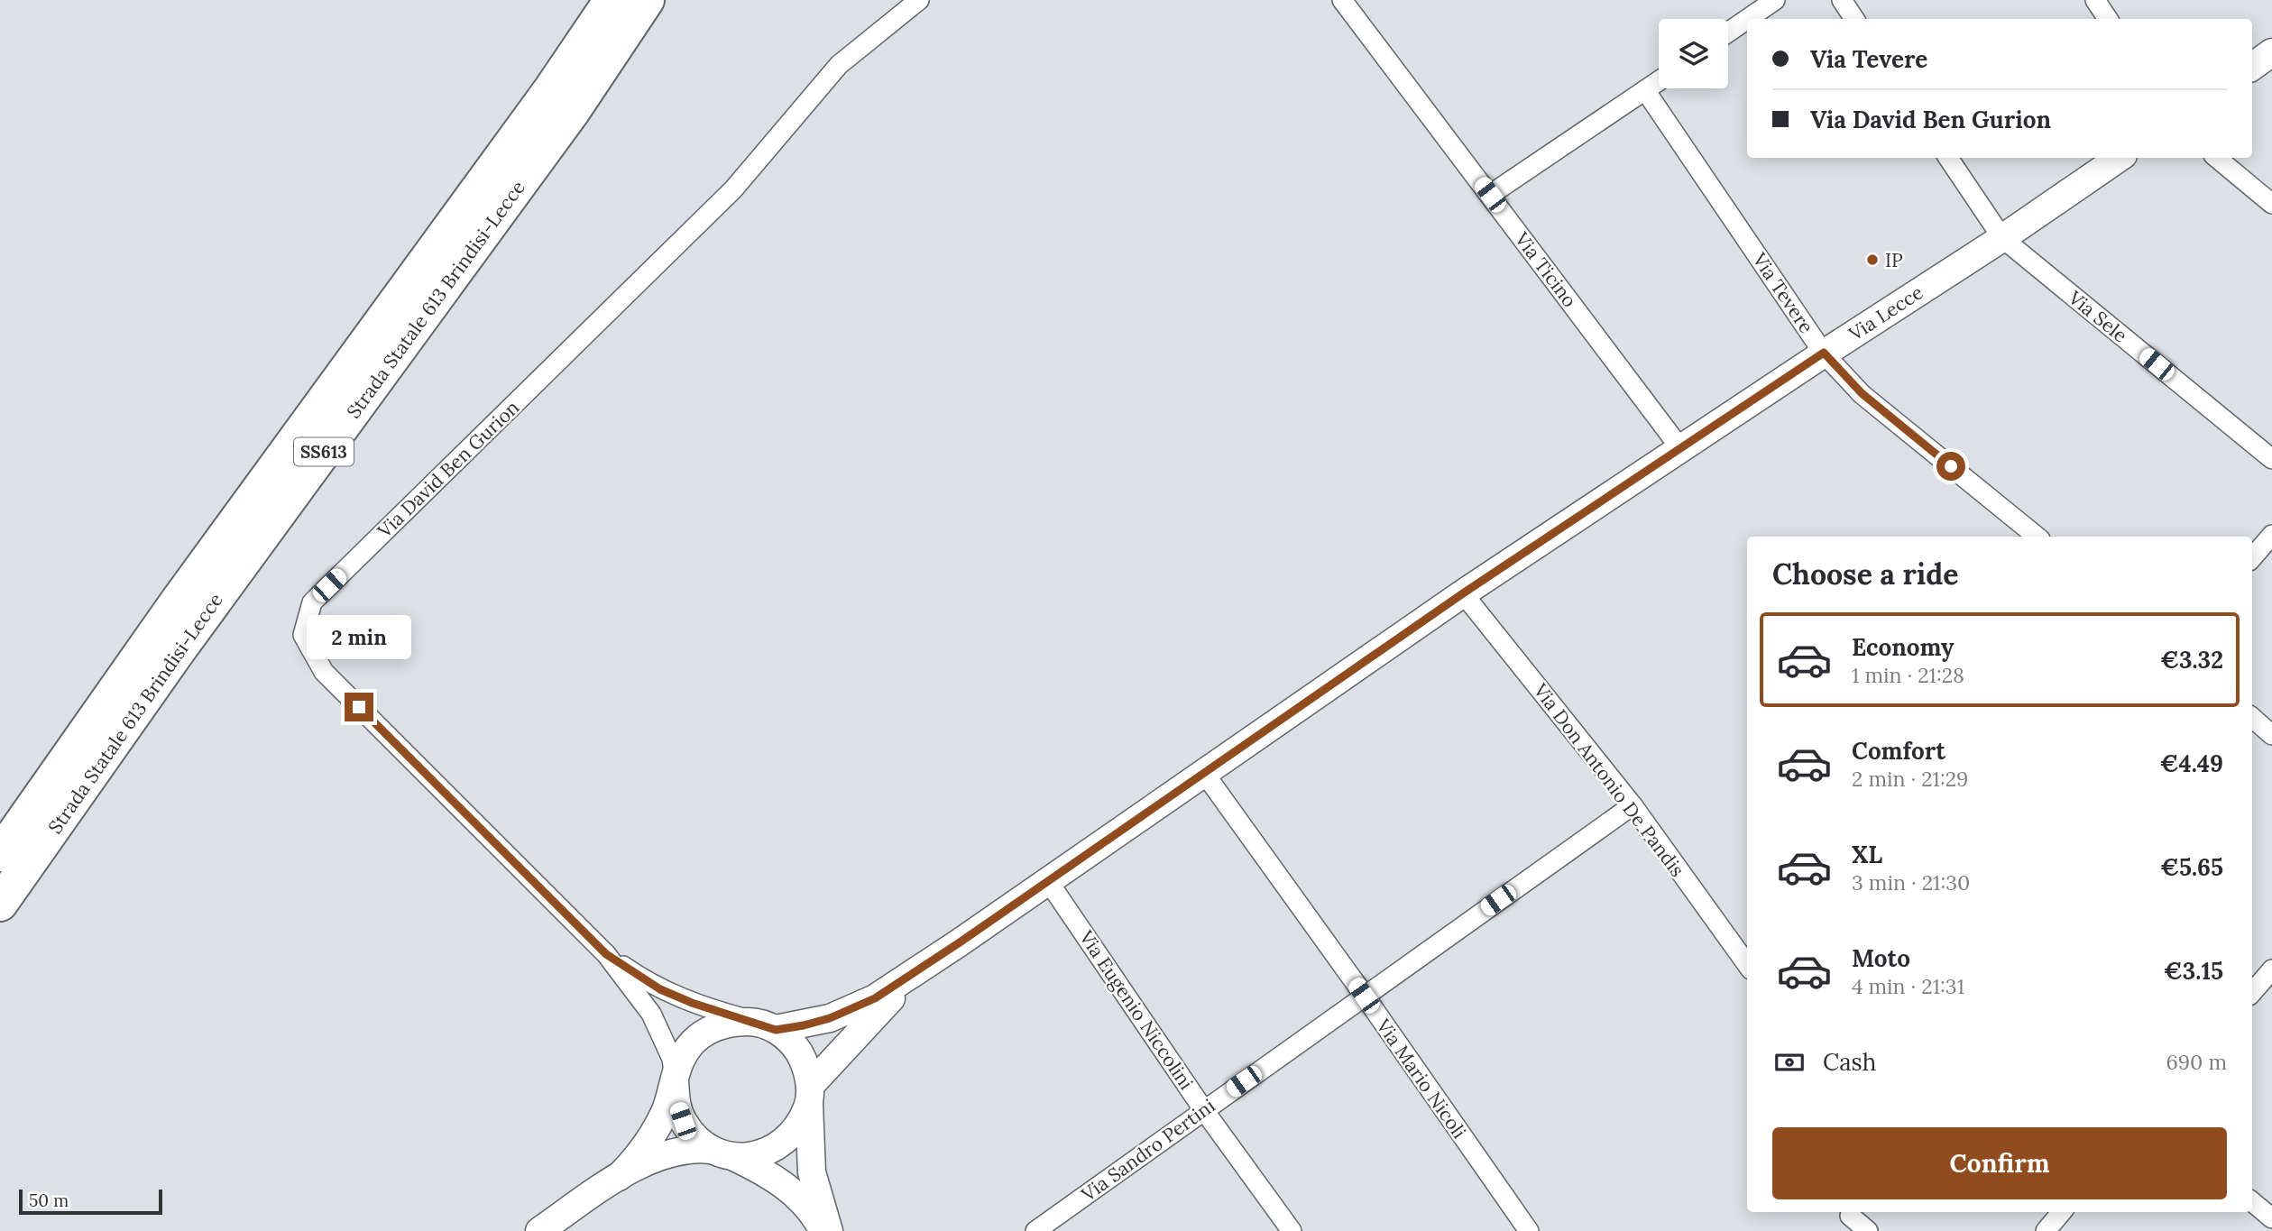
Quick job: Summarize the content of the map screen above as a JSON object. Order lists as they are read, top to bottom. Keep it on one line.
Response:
{"streets":{"highway":["Strada Statale 613 Brindisi-Lecce","SS613"],"street":["Via Ticino","Via Tevere","Via Lecce","Via Sele","Via David Ben Gurion","Via Don Antonio De Pandis","Via Eugenio Niccolini","Via Mario Nicoli","Via Sandro Pertini"]},"crossings":[["Via Ticino","Via Lecce"],["Via Tevere","Via Lecce"],["Via Lecce","Via Sele"],["Via Lecce","Via David Ben Gurion"],["Via Lecce","Via Don Antonio De Pandis"],["Via Lecce","Via Eugenio Niccolini"],["Via Lecce","Via Mario Nicoli"],["Via Don Antonio De Pandis","Via Sandro Pertini"],["Via Eugenio Niccolini","Via Sandro Pertini"],["Via Mario Nicoli","Via Sandro Pertini"]],"places":["IP"],"scale_bar":"50 m","page":{"banner":["Via Tevere","Via David Ben Gurion"],"heading":"Choose a ride","list":[{"name":"Economy","note":"1 min · 21:28","value":"€3.32"},{"name":"Comfort","note":"2 min · 21:29","value":"€4.49"},{"name":"XL","note":"3 min · 21:30","value":"€5.65"},{"name":"Moto","note":"4 min · 21:31","value":"€3.15"}],"bubble":"2 min","pay":["Cash","690 m"],"buttons":"Confirm","scale":"50 m"}}
